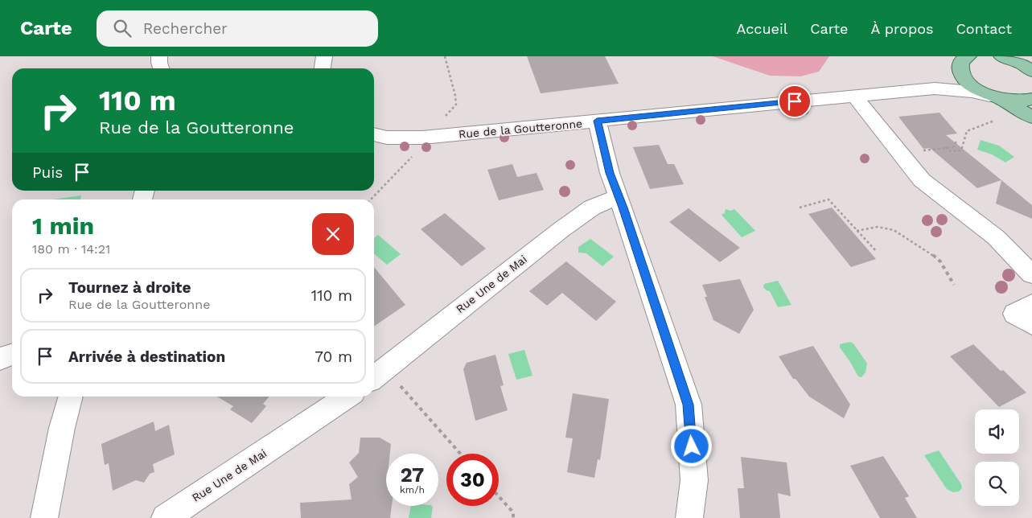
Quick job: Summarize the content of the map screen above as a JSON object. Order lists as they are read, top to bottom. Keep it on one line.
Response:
{"streets":{"street":["Rue de la Goutteronne","Rue Une de Mai"]},"page":{"header":"Carte","search":"Rechercher","nav":["Accueil","Carte","À propos","Contact"],"turn":["110 m","Rue de la Goutteronne"],"then":"Puis","heading":["1 min","180 m · 14:21"],"list":[{"name":"Tournez à droite","note":"Rue de la Goutteronne","value":"110 m"},{"name":"Arrivée à destination","value":"70 m"}],"speed":"27 km/h","limit":"30"}}
